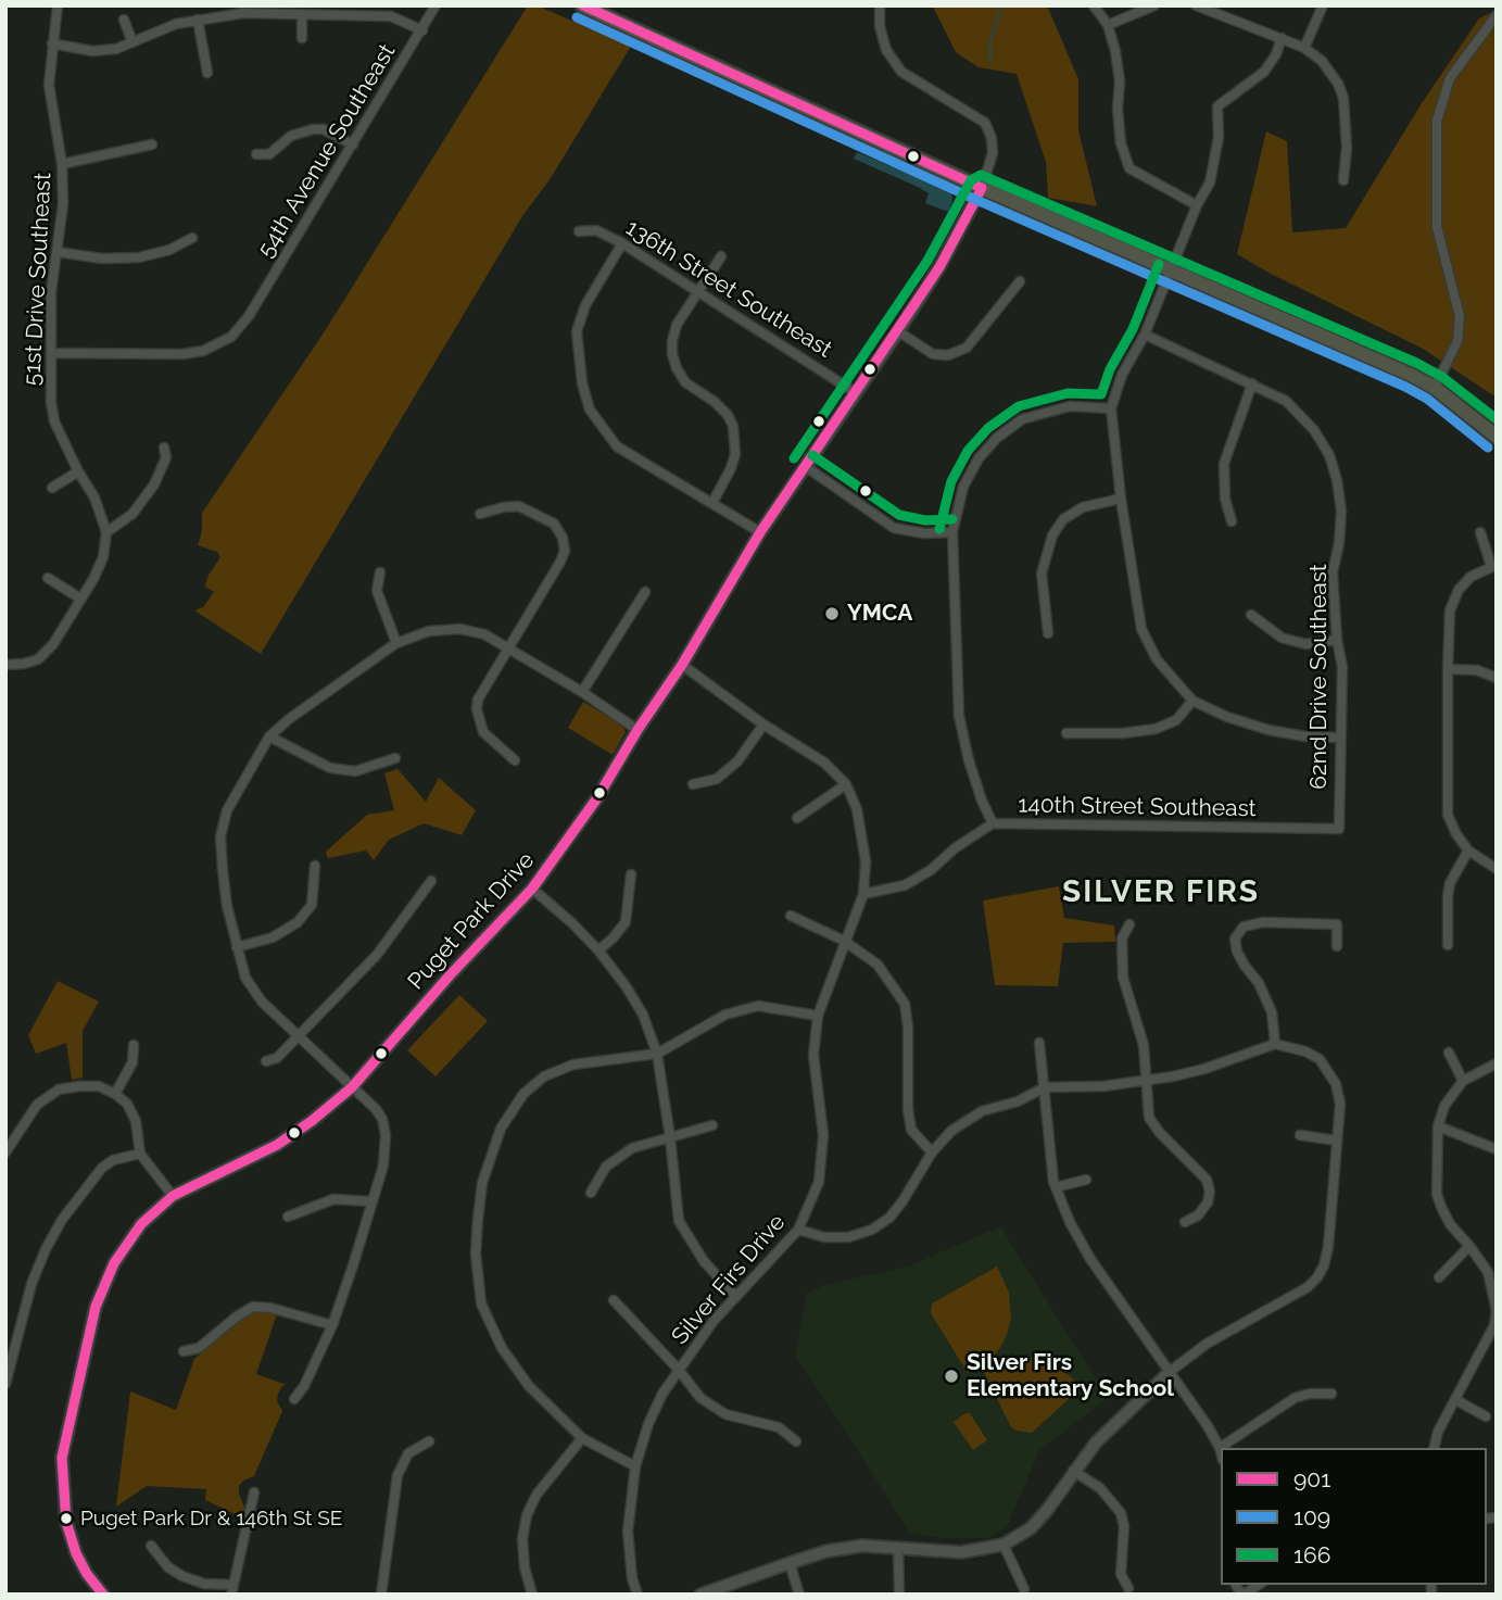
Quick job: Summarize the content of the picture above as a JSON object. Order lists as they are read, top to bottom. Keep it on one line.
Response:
{"streets":{"street":["54th Avenue Southeast","51st Drive Southeast","136th Street Southeast","62nd Drive Southeast","140th Street Southeast","Puget Park Drive","Silver Firs Drive"]},"crossings":[["54th Avenue Southeast","51st Drive Southeast"],["136th Street Southeast","Puget Park Drive"],["62nd Drive Southeast","140th Street Southeast"],["140th Street Southeast","Silver Firs Drive"],["Puget Park Drive","Silver Firs Drive"]],"districts":["SILVER FIRS"],"places":["YMCA","Silver Firs Elementary School","Puget Park Dr & 146th St SE"],"lines":["transit line 901","transit line 109","transit line 166"],"legend":["901","109","166"]}
